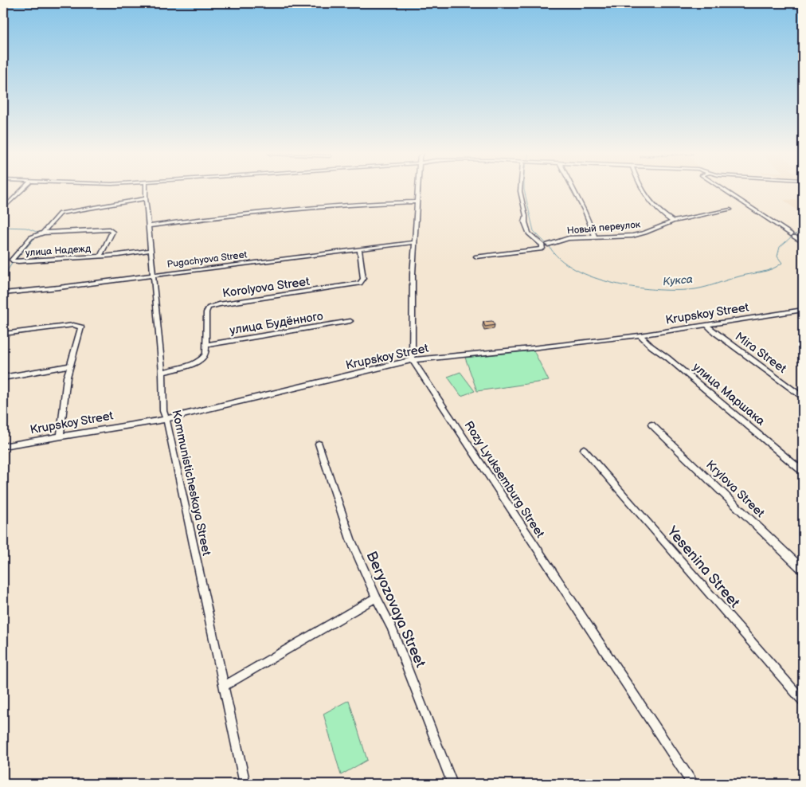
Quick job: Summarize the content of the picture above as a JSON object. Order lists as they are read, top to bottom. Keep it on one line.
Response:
{"streets":{"street":["Новый переулок","улица Надежд","Pugachyova Street","Korolyova Street","Krupskoy Street","улица Будённого","Mira Street","улица Маршака","Rozy Lyuksemburg Street","Kommunisticheskaya Street","Krylova Street","Yesenina Street","Beryozovaya Street"]},"crossings":[["улица Надежд","Kommunisticheskaya Street"],["Pugachyova Street","Korolyova Street"],["Pugachyova Street","Kommunisticheskaya Street"],["Korolyova Street","улица Будённого"],["Korolyova Street","Kommunisticheskaya Street"],["Krupskoy Street","Mira Street"],["Krupskoy Street","улица Маршака"],["Krupskoy Street","Rozy Lyuksemburg Street"],["Krupskoy Street","Kommunisticheskaya Street"]],"water":["Кукса"]}
